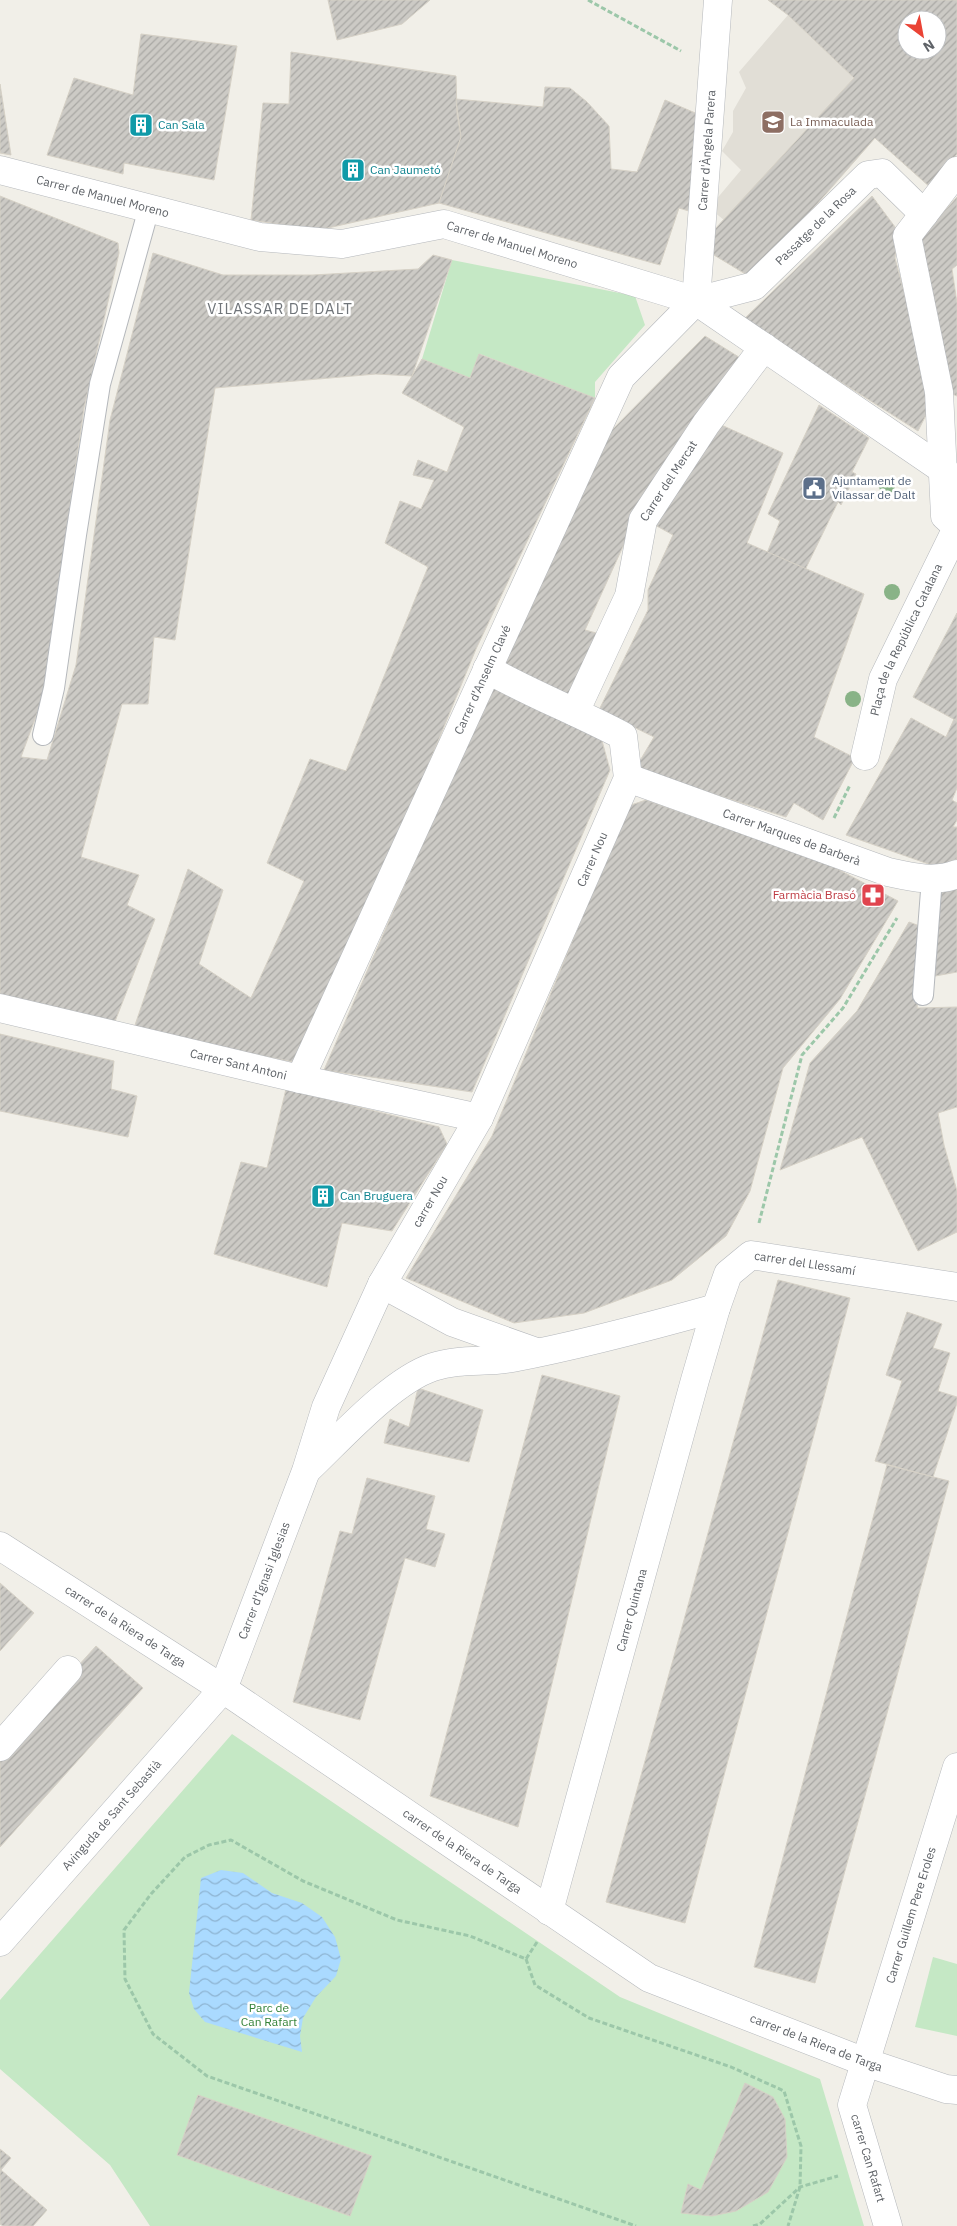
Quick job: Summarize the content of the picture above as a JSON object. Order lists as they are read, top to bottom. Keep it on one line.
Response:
{"streets":{"street":["Carrer d'Àngela Parera","Carrer de Manuel Moreno","Passatge de la Rosa","Carrer del Mercat","Plaça de la República Catalana","Carrer d'Anselm Clavé","Carrer Marques de Barberà","Carrer Nou","Carrer Sant Antoni","carrer Nou","carrer del Llessamí","Carrer d'Ignasi Iglesias","Carrer Quintana","carrer de la Riera de Targa","Avinguda de Sant Sebastià","Carrer Guillem Pere Eroles","carrer Can Rafart"]},"crossings":[["Carrer d'Àngela Parera","Carrer de Manuel Moreno"],["Carrer d'Àngela Parera","Passatge de la Rosa"],["Carrer d'Àngela Parera","Carrer d'Anselm Clavé"],["Carrer de Manuel Moreno","Passatge de la Rosa"],["Carrer de Manuel Moreno","Carrer del Mercat"],["Carrer de Manuel Moreno","Plaça de la República Catalana"],["Carrer de Manuel Moreno","Carrer d'Anselm Clavé"],["Passatge de la Rosa","Plaça de la República Catalana"],["Passatge de la Rosa","Carrer d'Anselm Clavé"],["Carrer d'Anselm Clavé","Carrer Sant Antoni"],["Carrer Marques de Barberà","Carrer Nou"],["Carrer Nou","Carrer Sant Antoni"],["Carrer Nou","carrer Nou"],["Carrer Sant Antoni","carrer Nou"],["carrer Nou","Carrer d'Ignasi Iglesias"],["carrer del Llessamí","Carrer Quintana"],["Carrer d'Ignasi Iglesias","carrer de la Riera de Targa"],["Carrer d'Ignasi Iglesias","Avinguda de Sant Sebastià"],["Carrer Quintana","carrer de la Riera de Targa"],["carrer de la Riera de Targa","Avinguda de Sant Sebastià"],["carrer de la Riera de Targa","Carrer Guillem Pere Eroles"],["carrer de la Riera de Targa","carrer Can Rafart"],["Carrer Guillem Pere Eroles","carrer Can Rafart"]],"districts":["VILASSAR DE DALT"],"parks":["Parc de Can Rafart"],"places":{"school or university":["La Immaculada"],"building":["Can Sala","Can Jaumetó","Can Bruguera"],"public building":["Ajuntament de Vilassar de Dalt"],"pharmacy":["Farmàcia Brasó"]},"north":"bottom right"}
